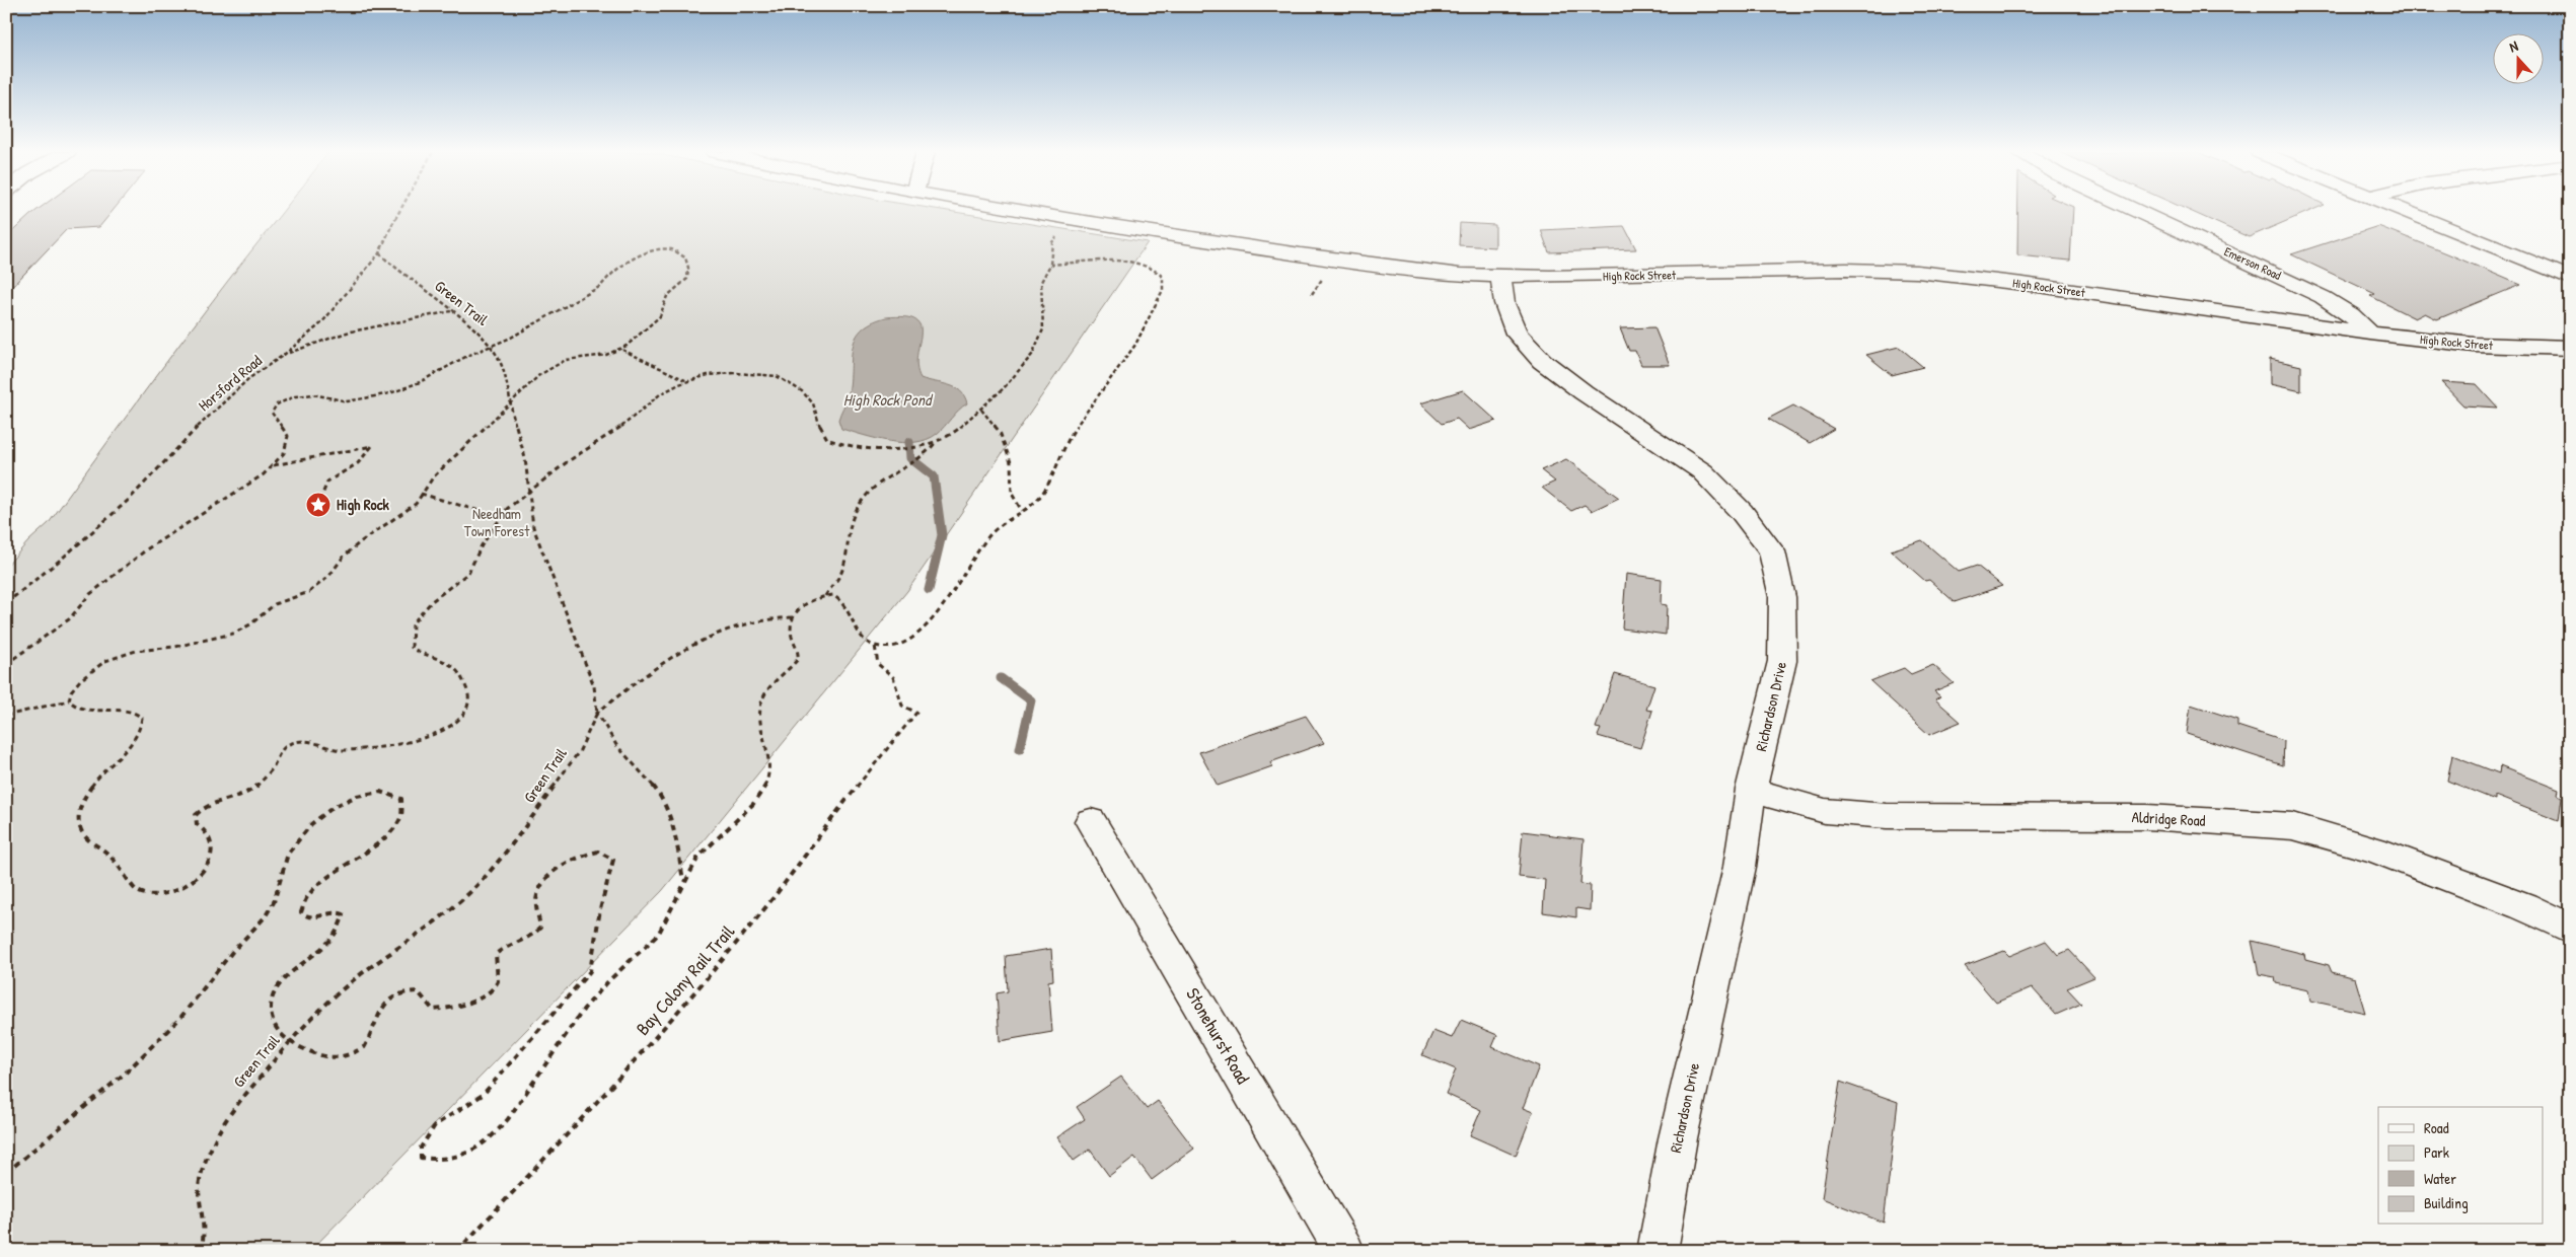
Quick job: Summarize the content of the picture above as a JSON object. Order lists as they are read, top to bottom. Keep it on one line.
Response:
{"streets":{"street":["Emerson Road","High Rock Street","Richardson Drive","Aldridge Road","Stonehurst Road"],"path":["Green Trail","Horsford Road","Bay Colony Rail Trail"]},"crossings":[["Emerson Road","High Rock Street"],["High Rock Street","Richardson Drive"],["Green Trail","Horsford Road"],["Richardson Drive","Aldridge Road"]],"water":["High Rock Pond"],"parks":["Needham Town Forest"],"places":{"place":["High Rock"]},"legend":["Road","Park","Water","Building"],"north":"top"}
